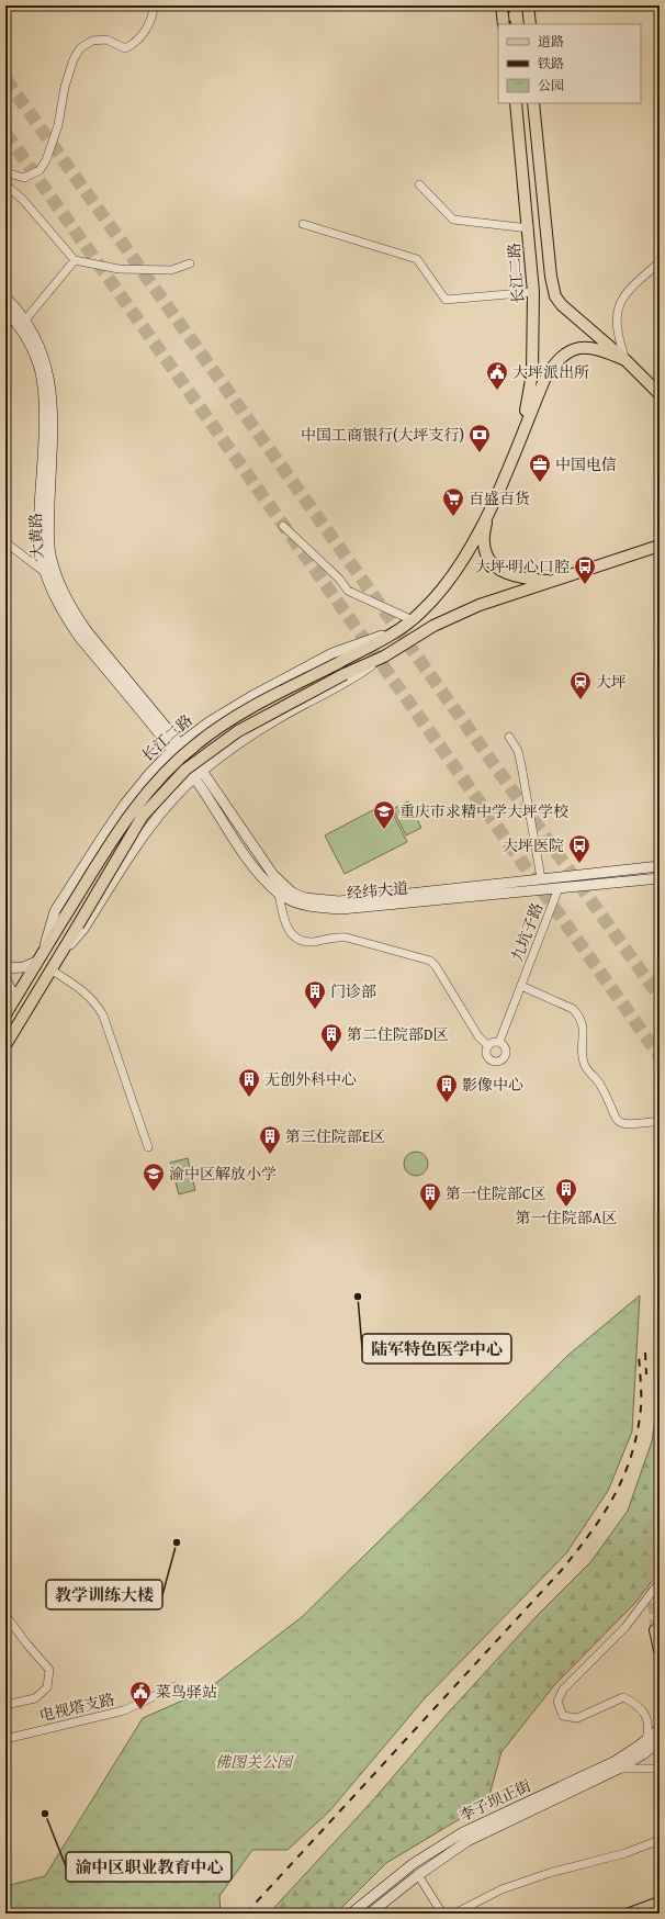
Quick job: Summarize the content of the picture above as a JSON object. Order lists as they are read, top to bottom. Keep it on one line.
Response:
{"streets":{"main road":["长江二路","大黄路","经纬大道","李子坝正街"],"street":["九坑子路","电视塔支路"]},"crossings":[["长江二路","大黄路"],["长江二路","经纬大道"],["大黄路","经纬大道"],["经纬大道","九坑子路"]],"parks":["佛图关公园"],"places":{"public building":["大坪派出所","菜鸟驿站"],"bank":["中国工商银行(大坪支行)"],"office":["中国电信"],"supermarket":["百盛百货"],"bus stop":["大坪‧明心口腔","大坪医院"],"station":["大坪"],"school or university":["重庆市求精中学大坪学校","渝中区解放小学"],"building":["门诊部","第二住院部D区","无创外科中心","影像中心","第三住院部E区","第一住院部A区","第一住院部C区"],"other":["陆军特色医学中心","教学训练大楼","渝中区职业教育中心"]},"legend":["道路","铁路","公园"]}
